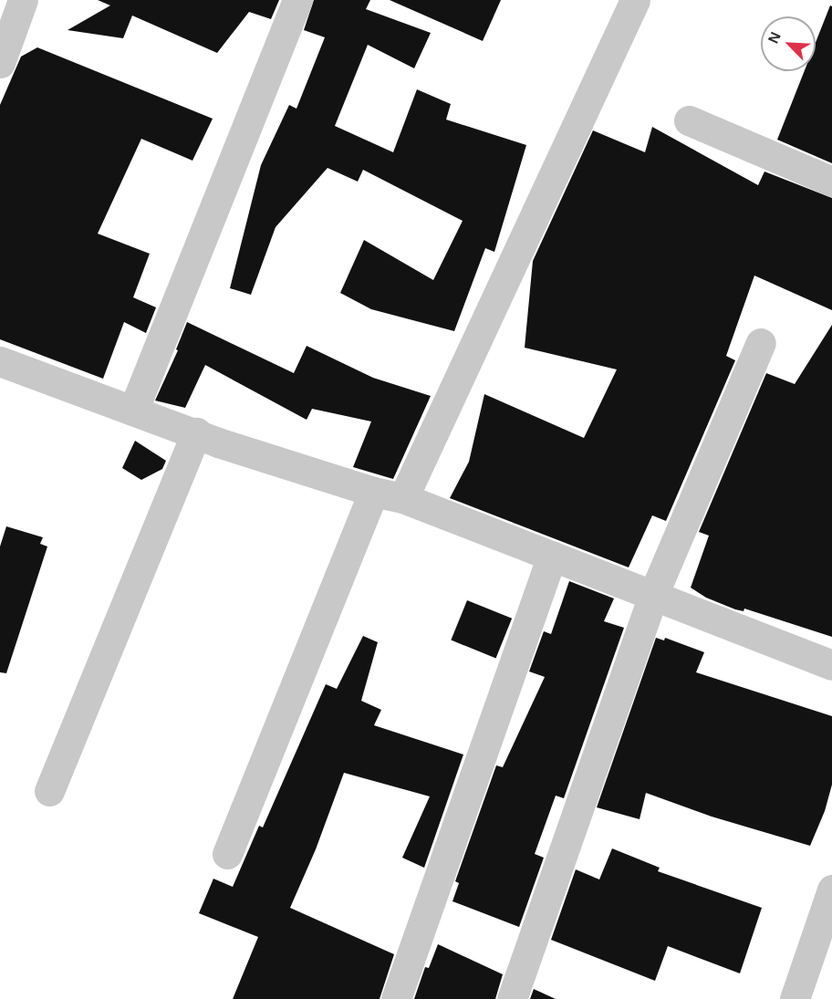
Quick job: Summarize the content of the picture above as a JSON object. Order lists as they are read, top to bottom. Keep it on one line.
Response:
{"north":"top left"}
